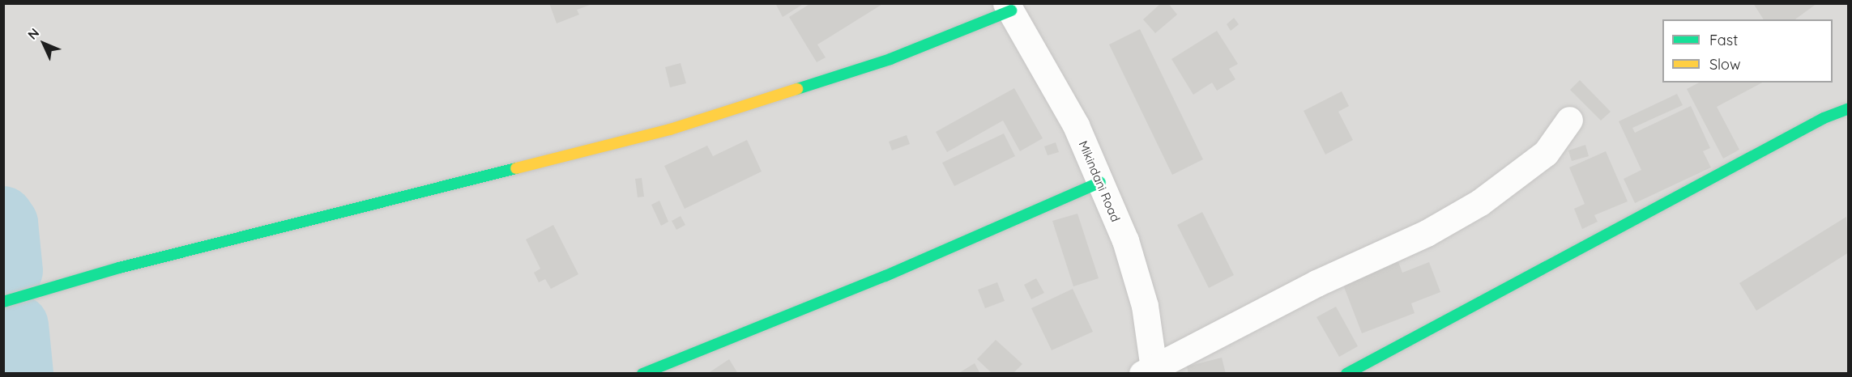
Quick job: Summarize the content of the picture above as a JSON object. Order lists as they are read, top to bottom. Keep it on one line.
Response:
{"streets":{"street":["Mikindani Road"]},"legend":["Fast","Slow"],"north":"top left"}
